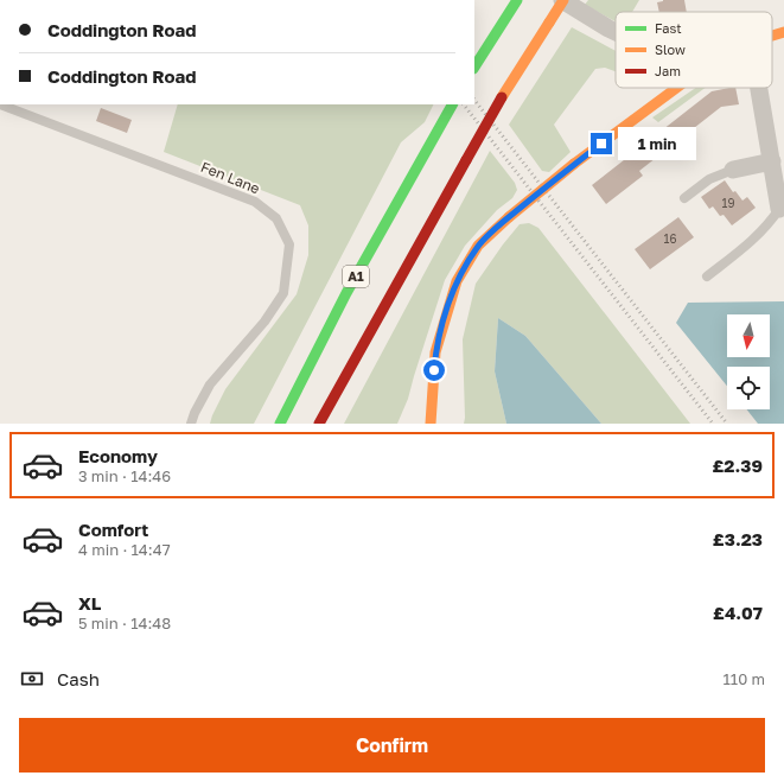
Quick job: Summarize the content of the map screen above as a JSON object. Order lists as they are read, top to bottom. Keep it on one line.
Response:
{"streets":{"main road":["A1"],"lane":["Fen Lane"]},"house_numbers":["19","16"],"legend":["Fast","Slow","Jam"],"north":"bottom","page":{"banner":["Coddington Road","Coddington Road"],"bubble":"1 min","list":[{"name":"Economy","note":"3 min · 14:46","value":"£2.39"},{"name":"Comfort","note":"4 min · 14:47","value":"£3.23"},{"name":"XL","note":"5 min · 14:48","value":"£4.07"}],"pay":["Cash","110 m"],"buttons":"Confirm"}}
